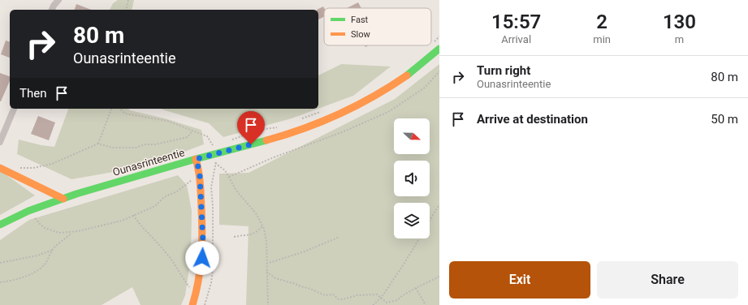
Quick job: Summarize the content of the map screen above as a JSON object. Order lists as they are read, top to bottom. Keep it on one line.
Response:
{"streets":{"street":["Ounasrinteentie"]},"legend":["Fast","Slow"],"north":"right","page":{"eta":["15:57","Arrival","2","min","130","m"],"turn":["80 m","Ounasrinteentie"],"list":[{"name":"Turn right","note":"Ounasrinteentie","value":"80 m"},{"name":"Arrive at destination","value":"50 m"}],"then":"Then","buttons":["Exit","Share"]}}
